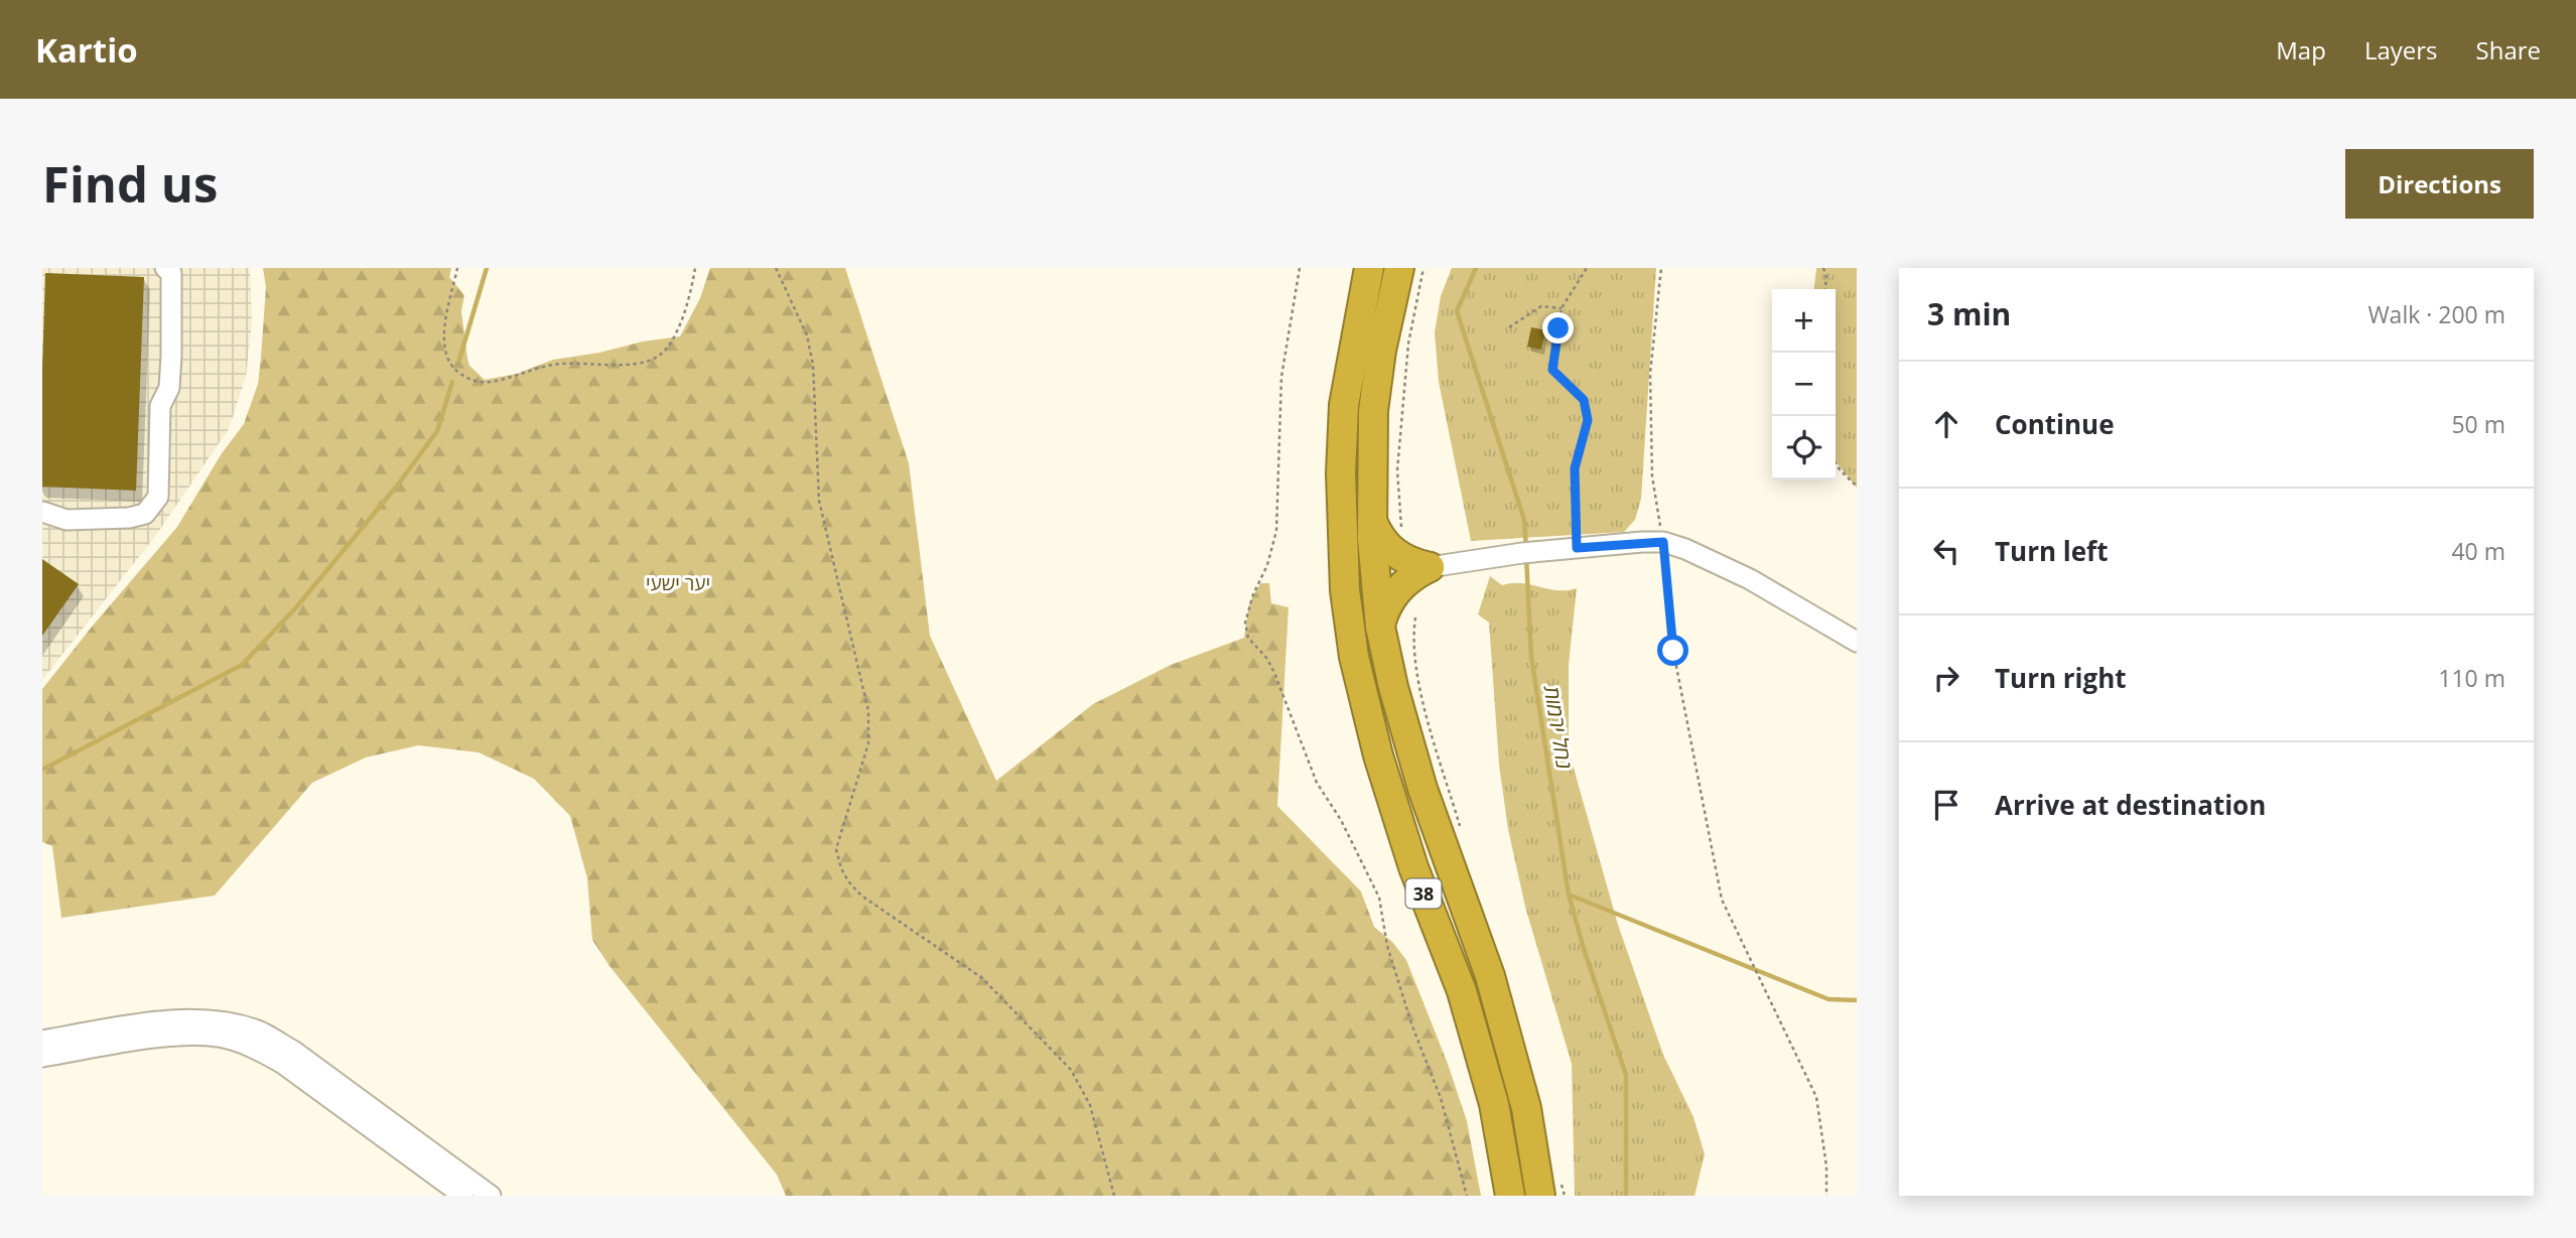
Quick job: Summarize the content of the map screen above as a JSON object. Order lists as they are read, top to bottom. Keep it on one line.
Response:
{"streets":{"highway":["38"]},"water":["נחל ירמות"],"parks":["יער ישעי"],"page":{"header":"Kartio","nav":["Map","Layers","Share"],"buttons":"Directions","title":"Find us","heading":["3 min","Walk · 200 m"],"map_buttons":["+","−"],"list":[["Continue","50 m"],["Turn left","40 m"],["Turn right","110 m"],"Arrive at destination"]}}
